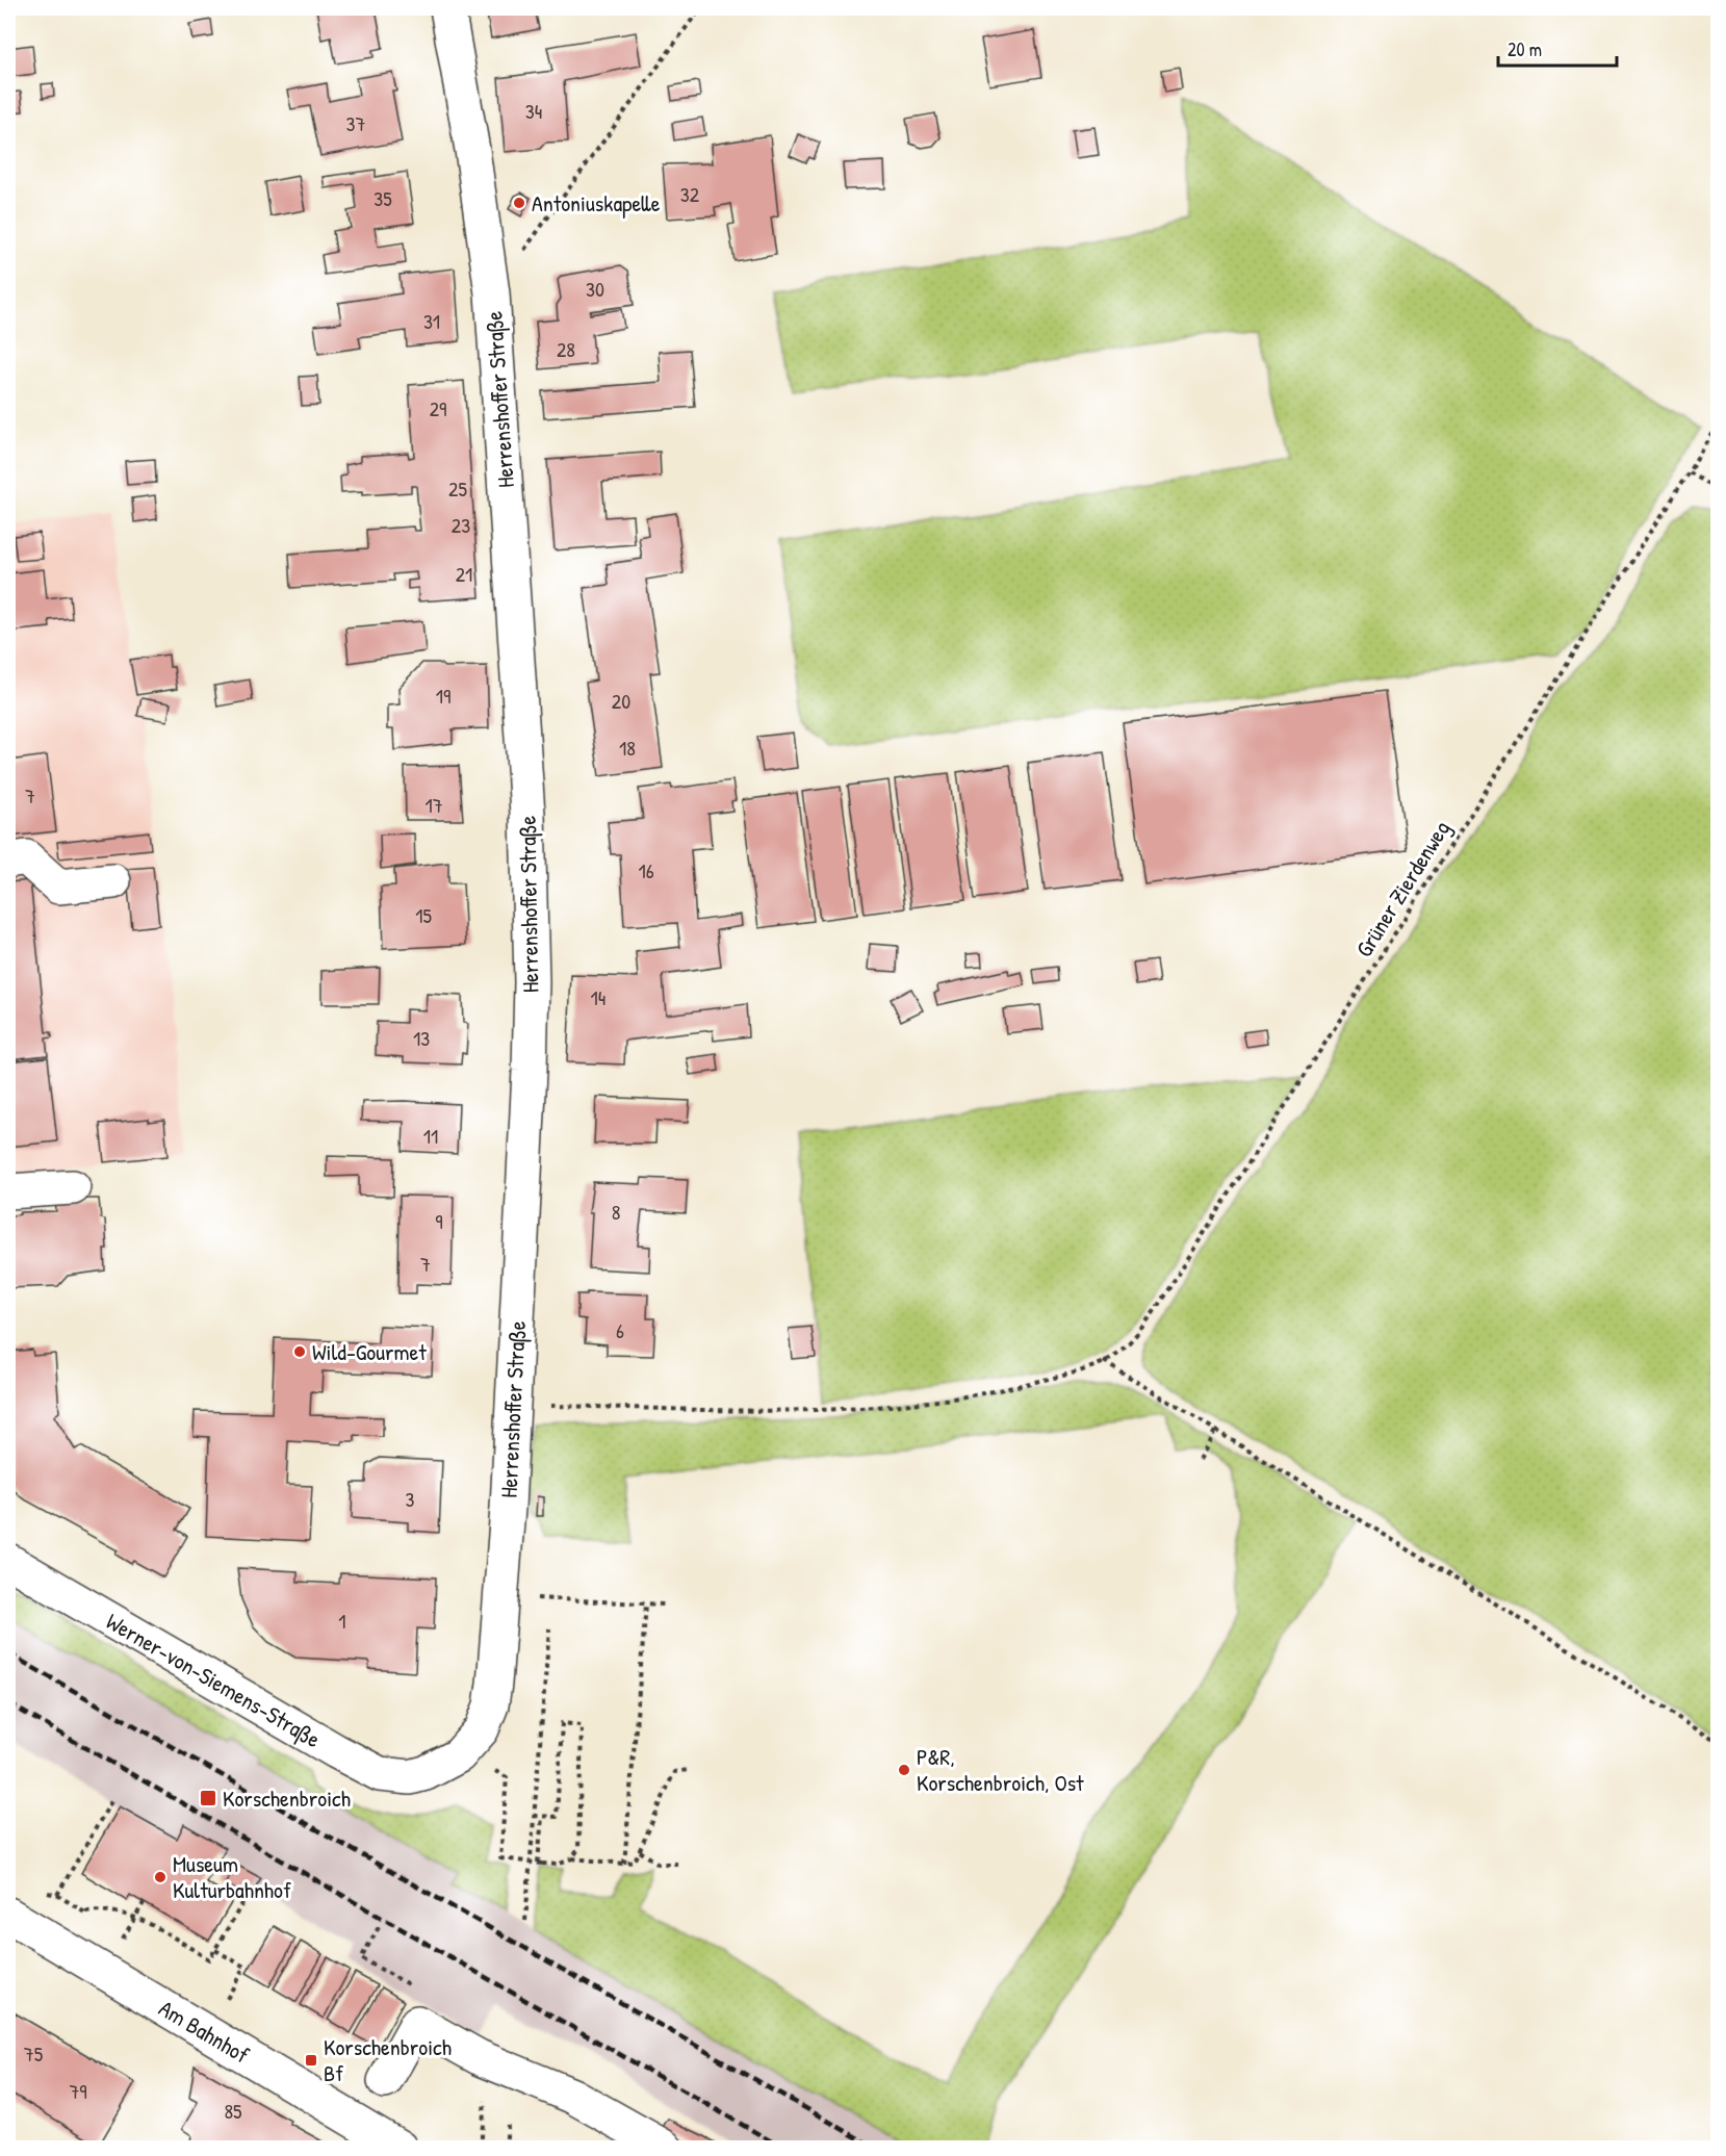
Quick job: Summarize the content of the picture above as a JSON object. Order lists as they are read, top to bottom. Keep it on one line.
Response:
{"streets":{"street":["Herrenshoffer Straße","Werner-von-Siemens-Straße","Am Bahnhof"],"path":["Grüner Zierdenweg"]},"crossings":[["Herrenshoffer Straße","Grüner Zierdenweg"],["Herrenshoffer Straße","Werner-von-Siemens-Straße"]],"places":{"other":["Antoniuskapelle","Wild-Gourmet","P&R, Korschenbroich, Ost","Museum Kulturbahnhof"],"transit":["Korschenbroich","Korschenbroich Bf"]},"house_numbers":["34","37","32","35","30","31","28","29","25","23","21","19","20","18","7","17","16","15","14","13","11","8","9","7","6","3","1","75","79","85"],"scale_bar":"20 m"}
